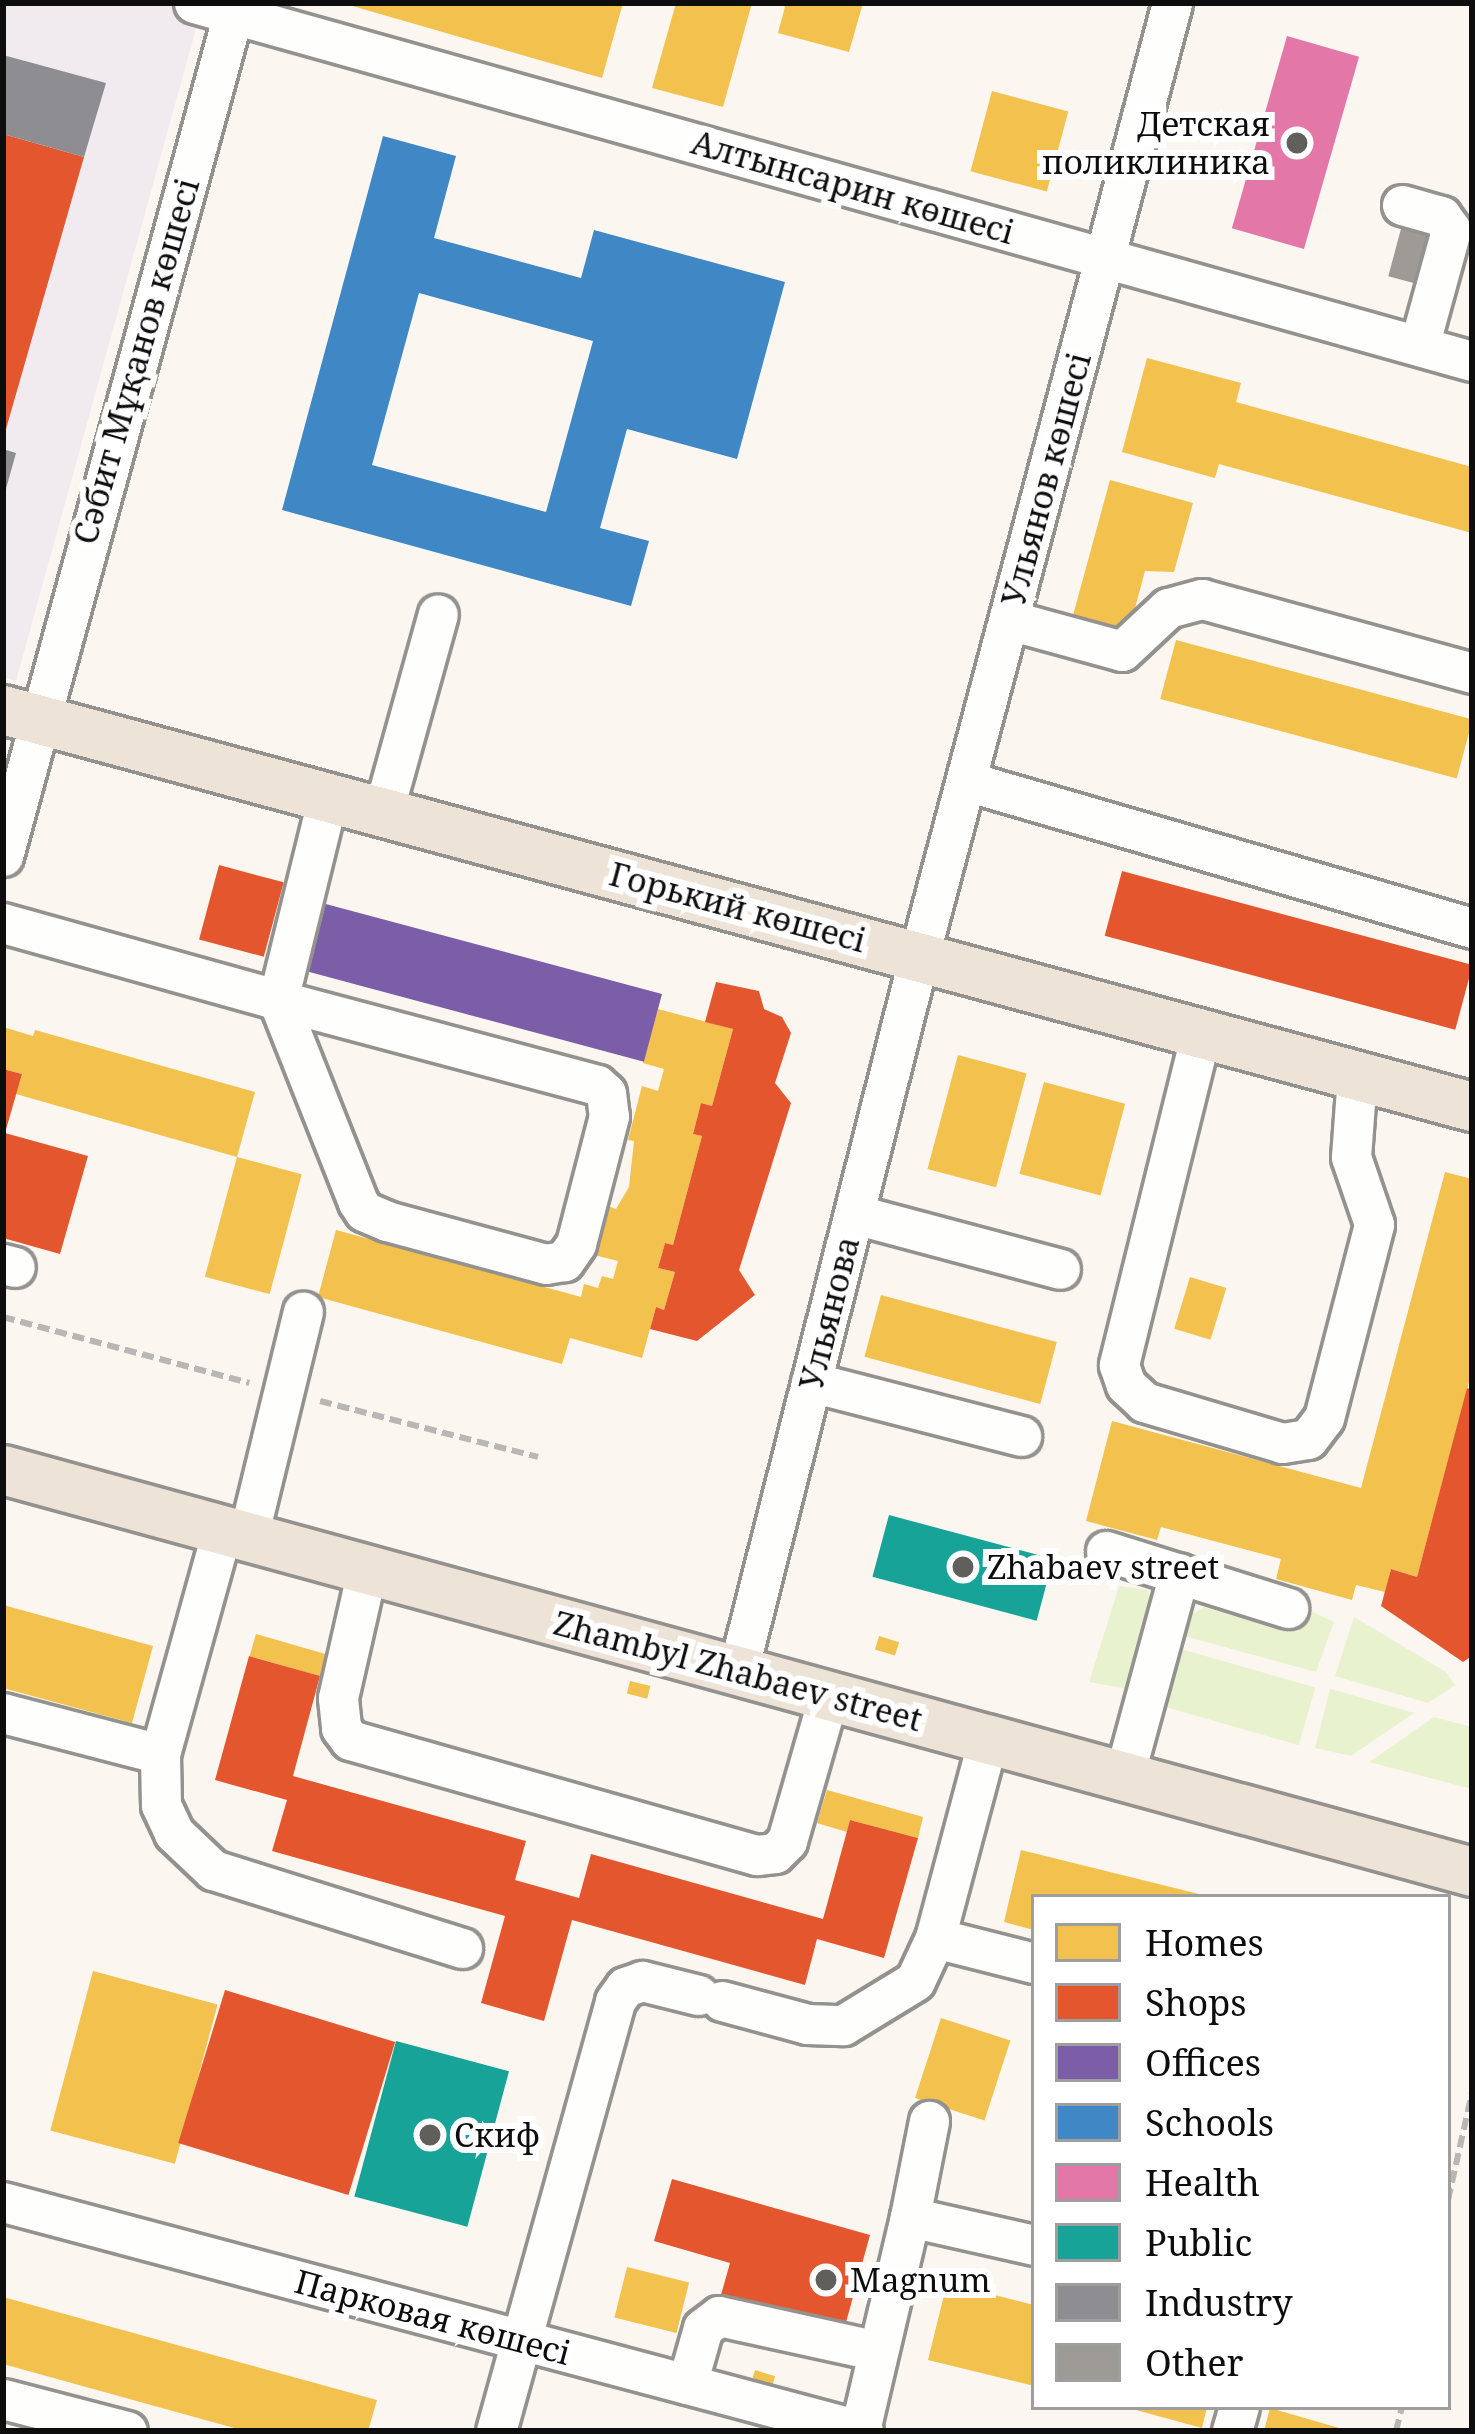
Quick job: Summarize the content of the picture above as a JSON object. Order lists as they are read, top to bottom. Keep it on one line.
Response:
{"streets":{"main road":["Горький көшесі","Zhambyl Zhabaev street"],"street":["Алтынсарин көшесі","Сәбит Мұқанов көшесі","Ульянов көшесі","Ульянова","Парковая көшесі"]},"crossings":[["Алтынсарин көшесі","Сәбит Мұқанов көшесі"],["Алтынсарин көшесі","Ульянов көшесі"],["Сәбит Мұқанов көшесі","Горький көшесі"],["Ульянов көшесі","Горький көшесі"],["Ульянов көшесі","Ульянова"],["Горький көшесі","Ульянова"],["Ульянова","Zhambyl Zhabaev street"]],"places":["Детская поликлиника","Zhabaev street","Скиф","Magnum"],"legend":["Homes","Shops","Offices","Schools","Health","Public","Industry","Other"]}
